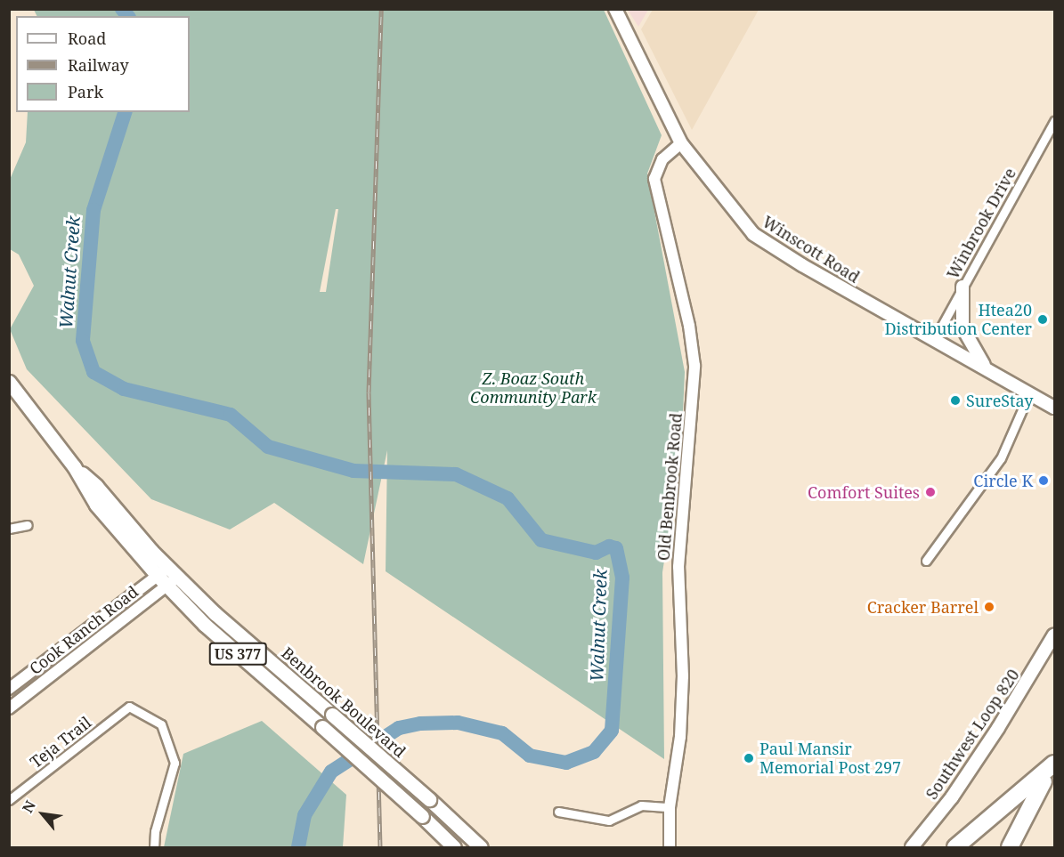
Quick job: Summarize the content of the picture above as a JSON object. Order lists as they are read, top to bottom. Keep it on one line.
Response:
{"streets":{"main road":["Winscott Road","US 377","Benbrook Boulevard","Southwest Loop 820"],"street":["Winbrook Drive","Old Benbrook Road","Cook Ranch Road","Teja Trail"]},"crossings":[["Winbrook Drive","Winscott Road"],["Winscott Road","Old Benbrook Road"],["Cook Ranch Road","Benbrook Boulevard"]],"water":["Walnut Creek"],"parks":["Z. Boaz South Community Park"],"places":["Htea20 Distribution Center","SureStay","Circle K","Comfort Suites","Cracker Barrel","Paul Mansir Memorial Post 297"],"legend":["Road","Railway","Park"],"north":"top left"}
